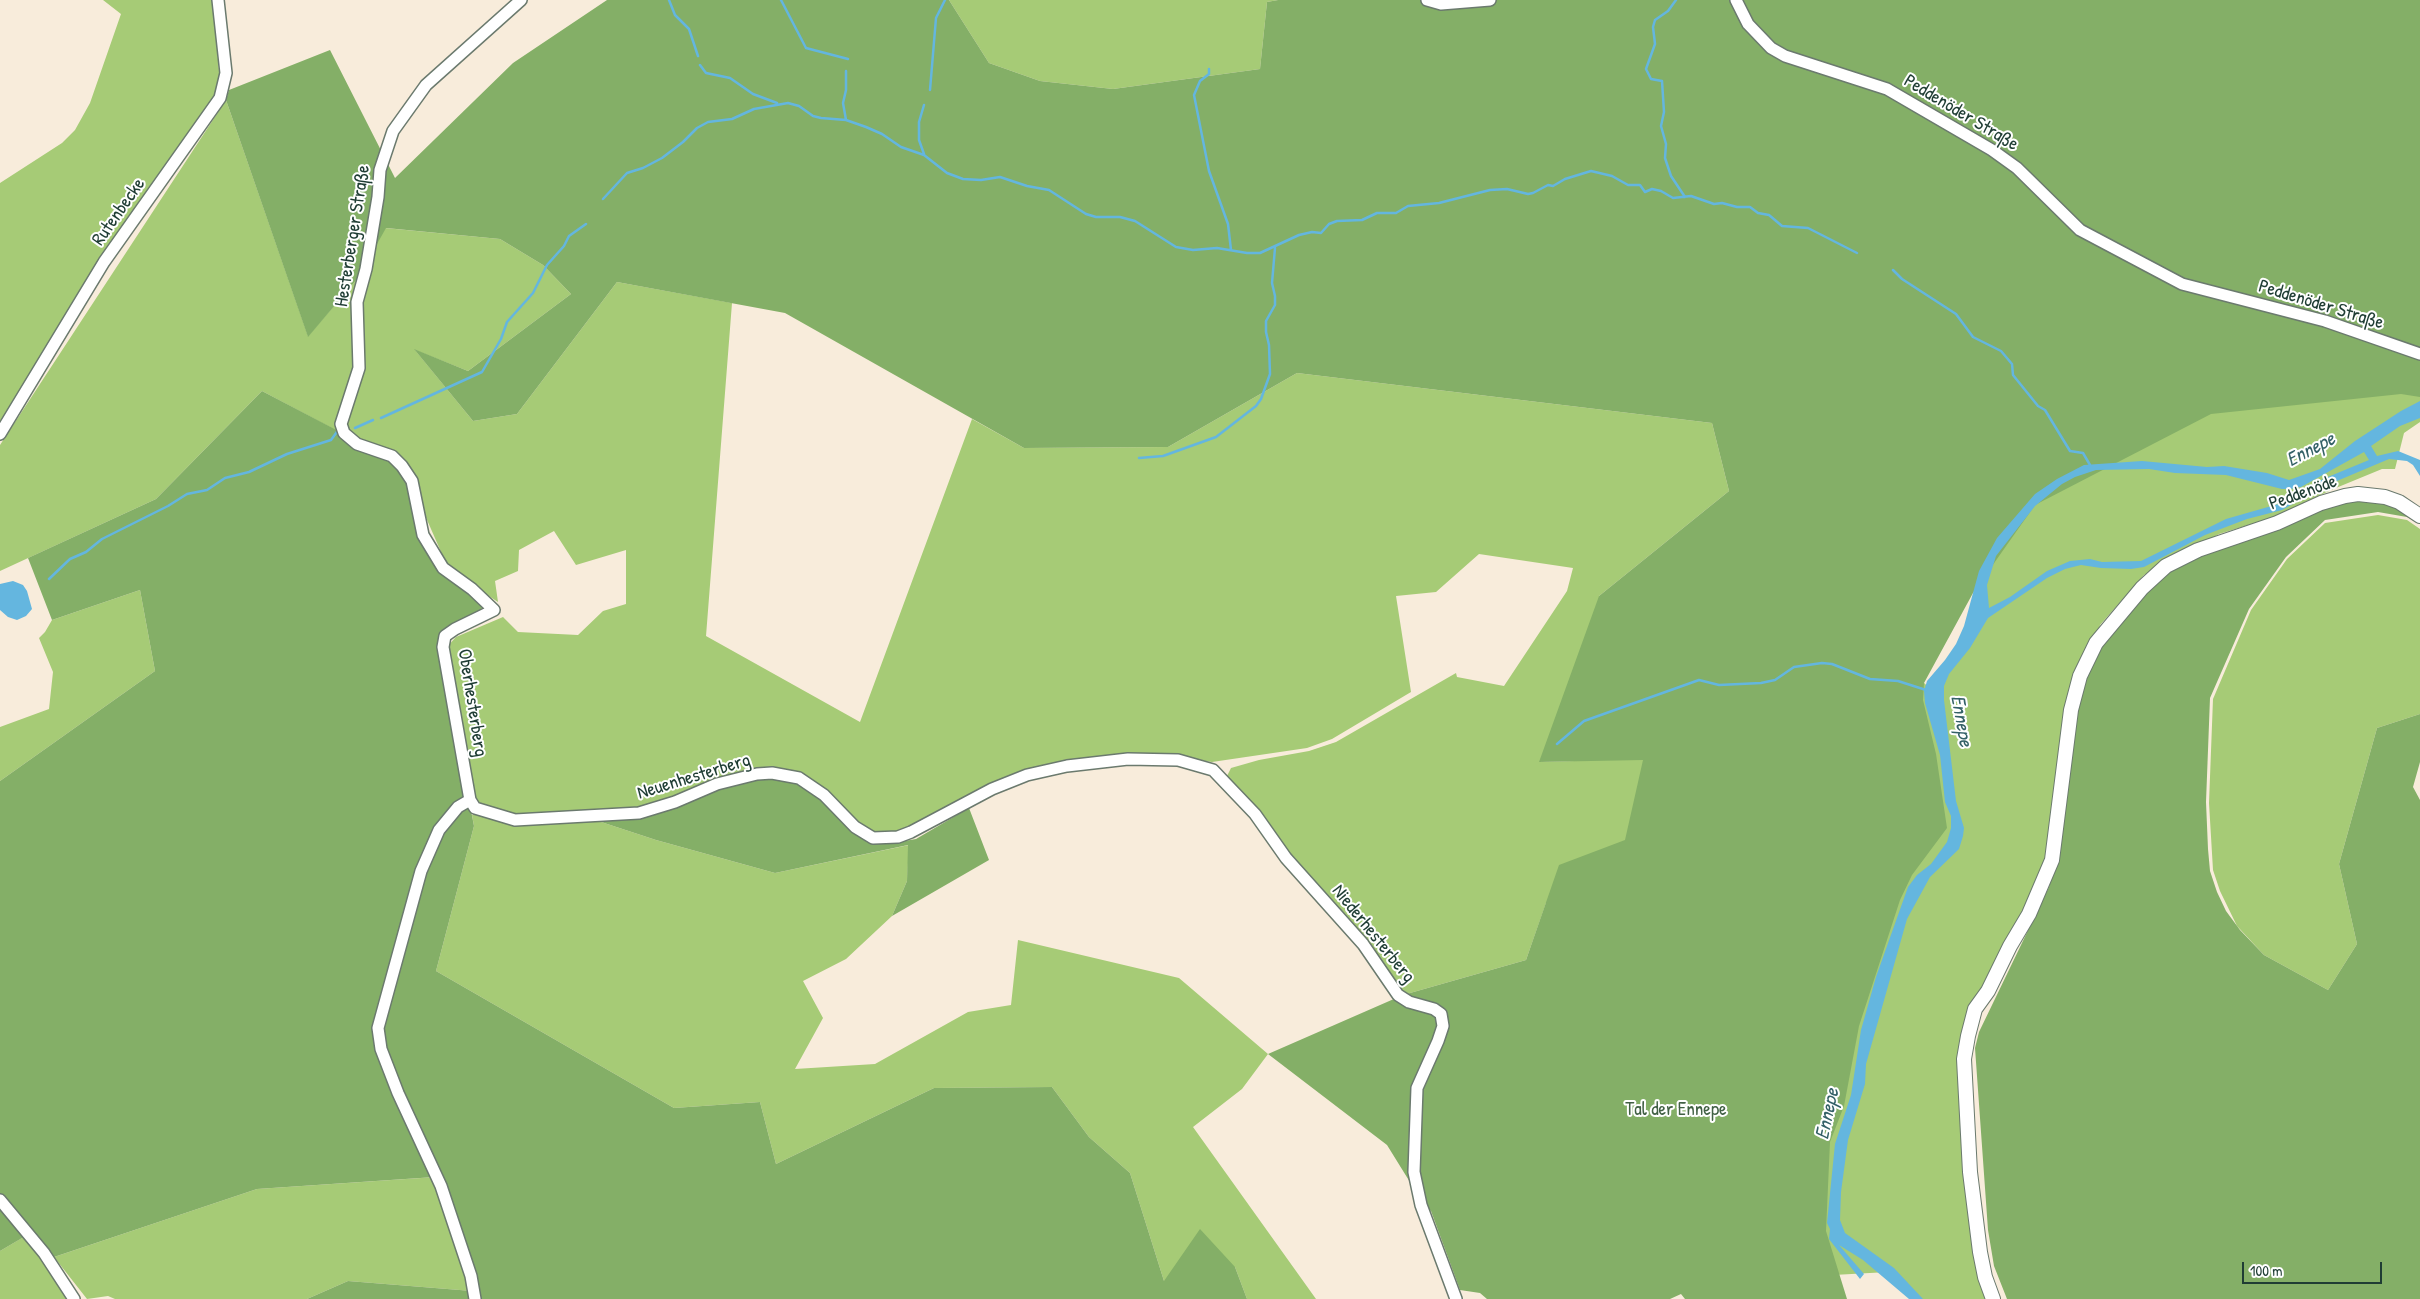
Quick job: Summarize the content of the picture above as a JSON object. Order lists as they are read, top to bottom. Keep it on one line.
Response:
{"streets":{"street":["Peddenöder Straße","Rutenbecke","Hesterberger Straße","Peddenöde","Oberhesterberg","Neuenhesterberg","Niederhesterberg"]},"crossings":[["Hesterberger Straße","Oberhesterberg"],["Oberhesterberg","Neuenhesterberg"],["Neuenhesterberg","Niederhesterberg"]],"water":["Ennepe"],"parks":["Tal der Ennepe"],"scale_bar":"100 m"}
